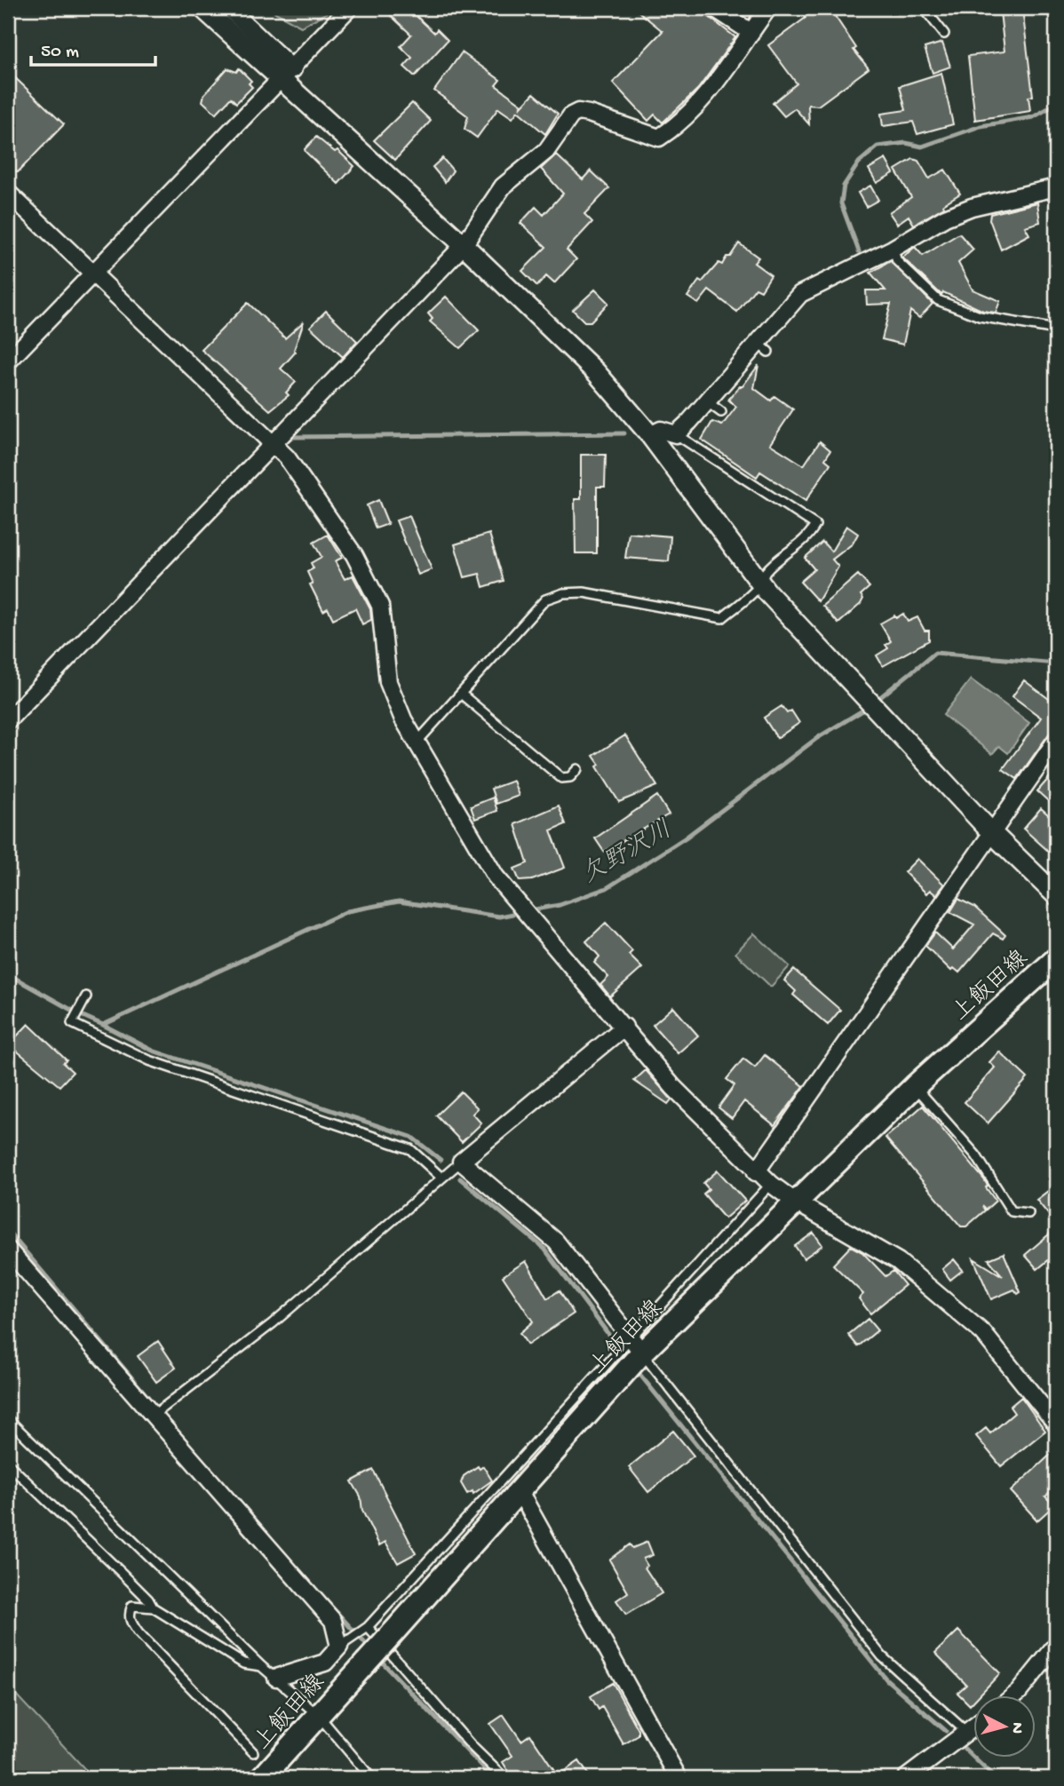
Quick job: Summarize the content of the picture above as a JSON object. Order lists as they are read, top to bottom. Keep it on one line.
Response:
{"streets":{"main road":["上飯田線"]},"water":["欠野沢川"],"scale_bar":"50 m","north":"right"}
